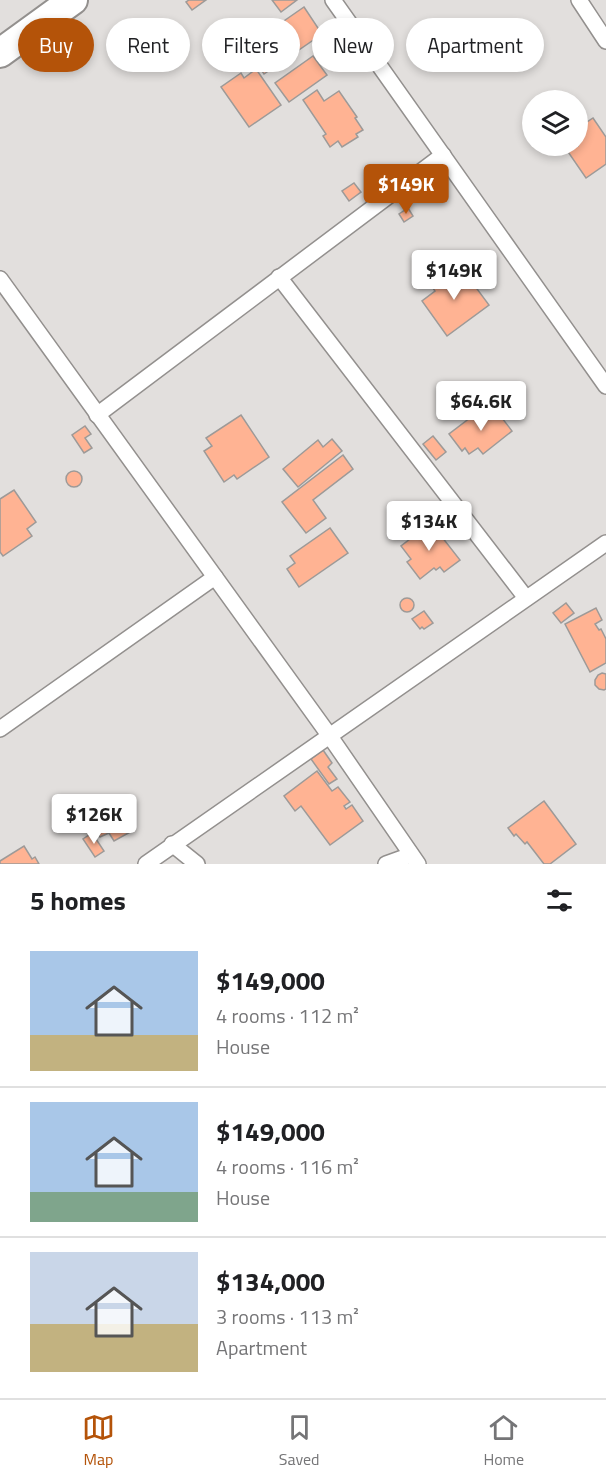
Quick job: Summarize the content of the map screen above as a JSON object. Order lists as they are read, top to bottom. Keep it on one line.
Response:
{"page":{"chip":["Buy","Rent","Filters","New","Apartment"],"price":["$149K","$149K","$64.6K","$134K","$126K"],"heading":"5 homes","list":[{"name":"$149,000","note":"4 rooms · 112 m² · House"},{"name":"$149,000","note":"4 rooms · 116 m² · House"},{"name":"$134,000","note":"3 rooms · 113 m² · Apartment"}],"tabs":["Map","Saved","Home"]}}
